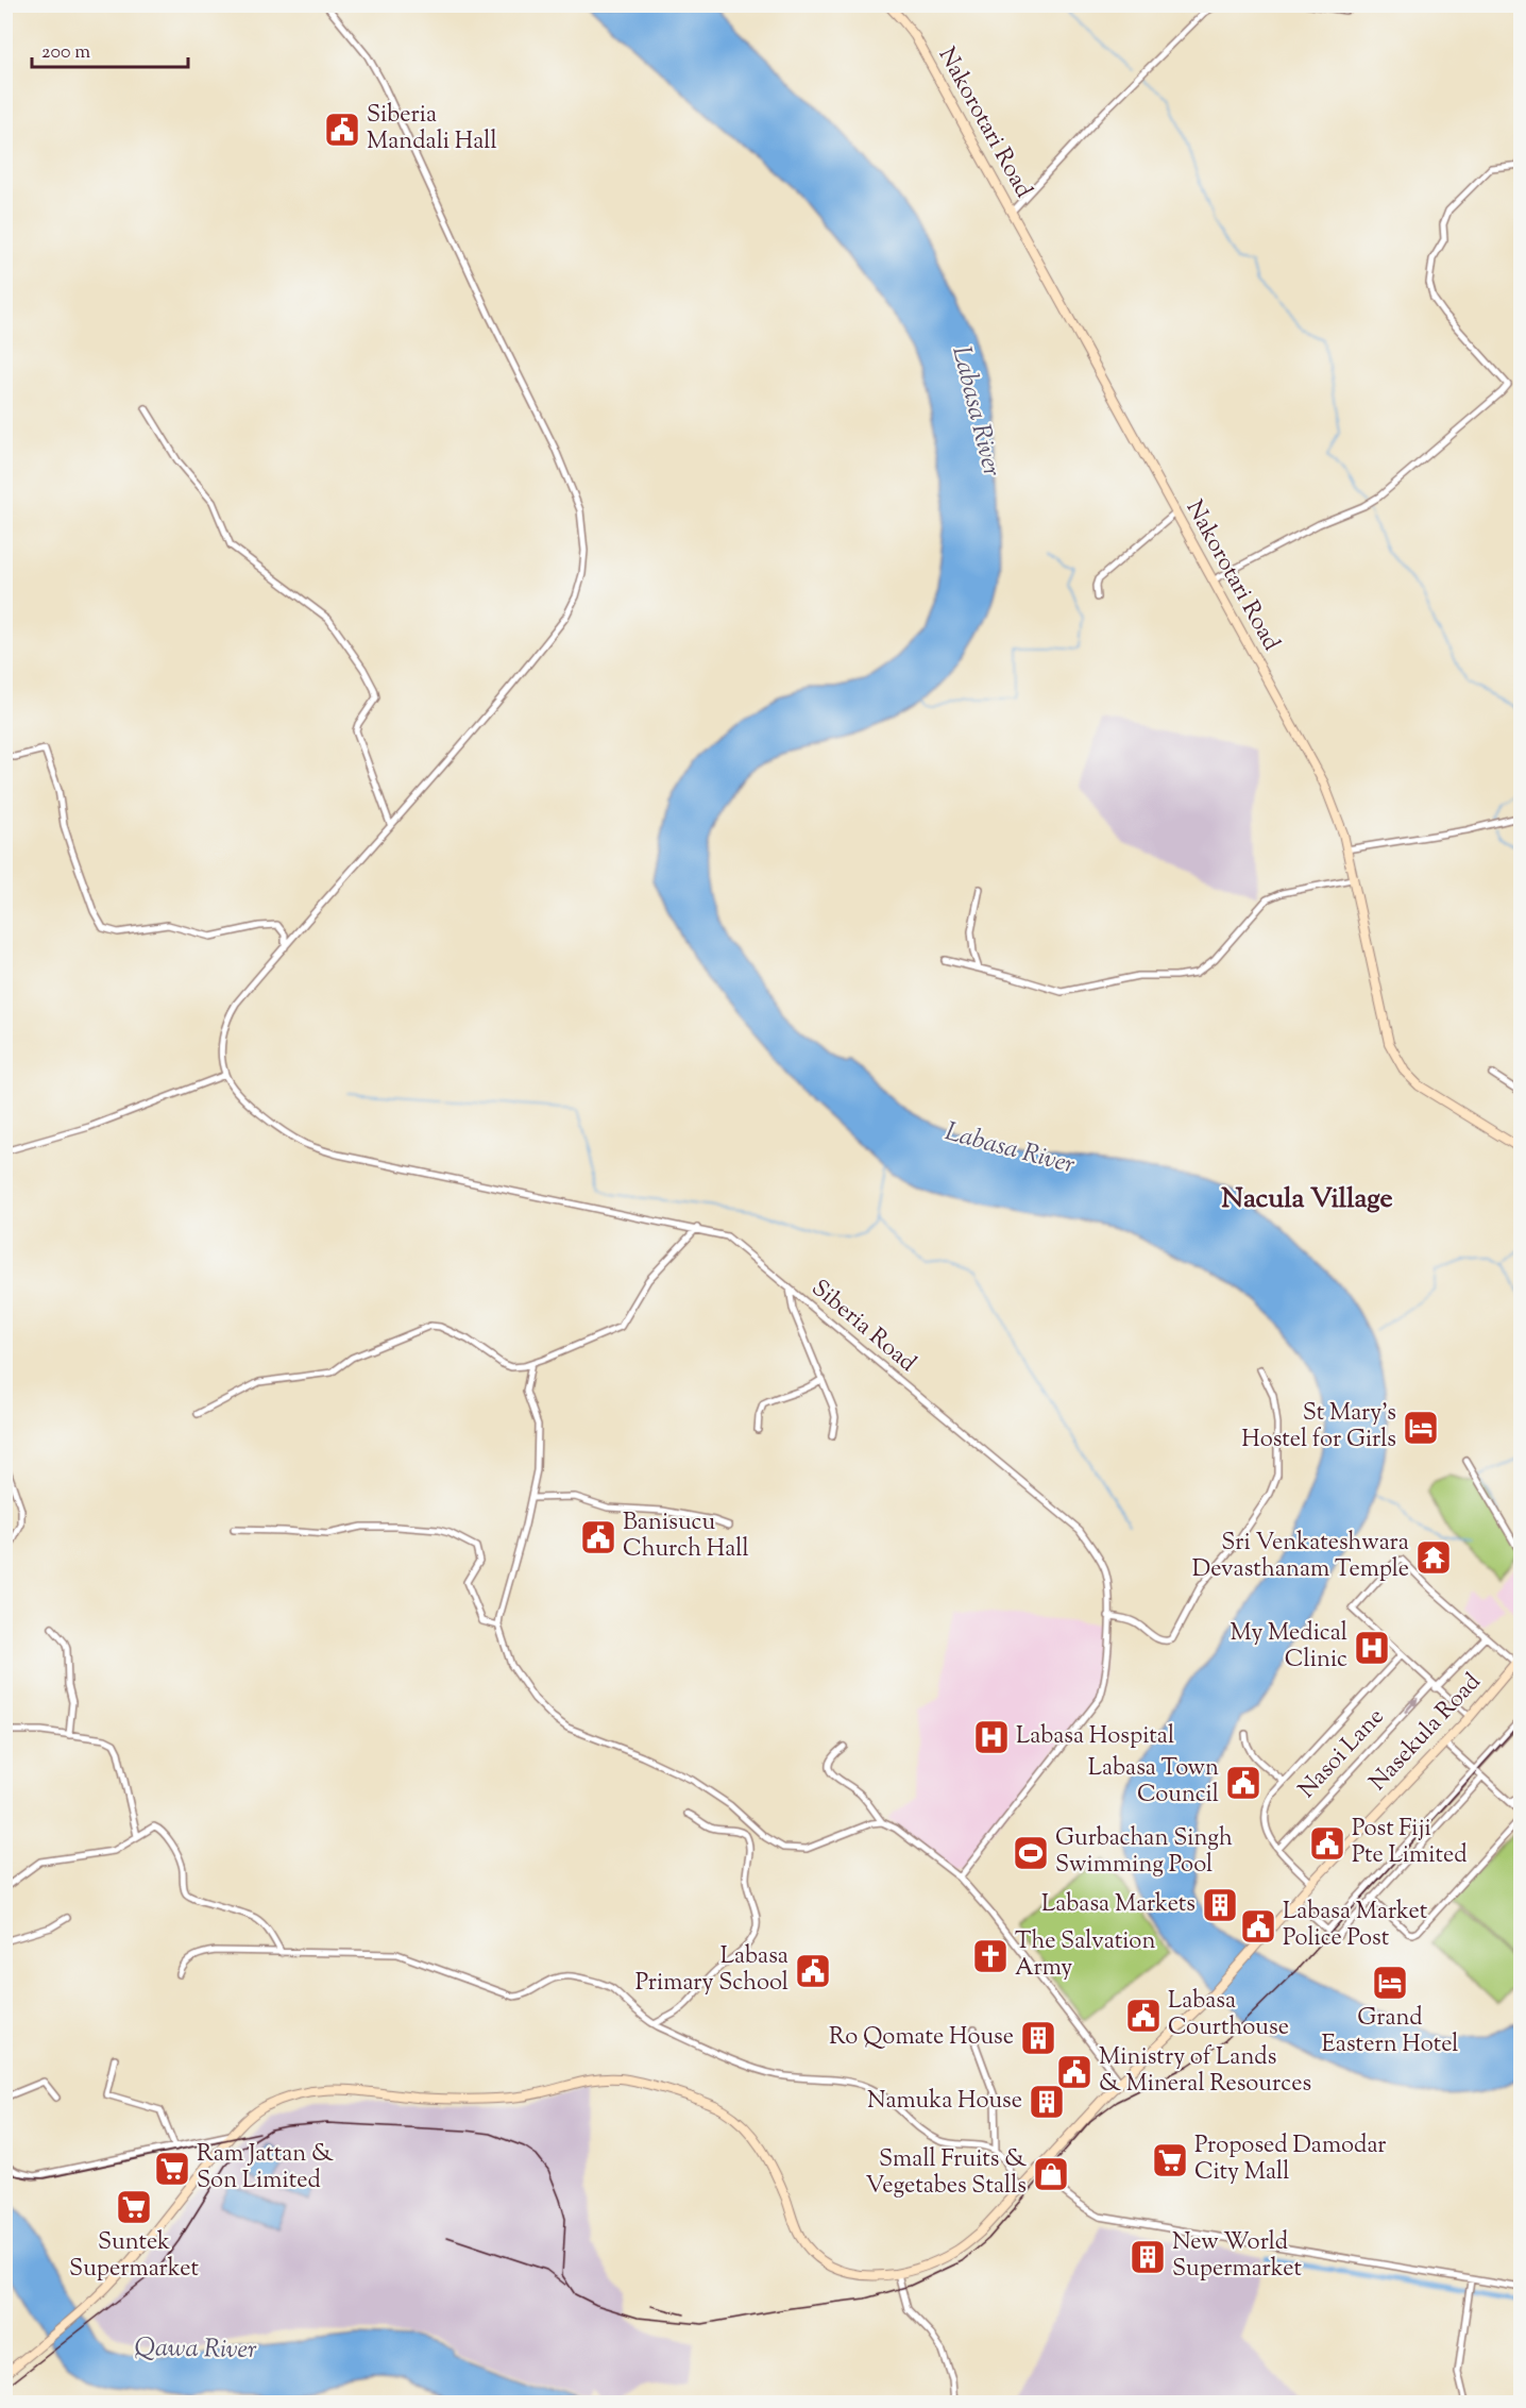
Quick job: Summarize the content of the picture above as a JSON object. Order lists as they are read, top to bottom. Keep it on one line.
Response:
{"streets":{"main road":["Nakorotari Road","Nasekula Road"],"street":["Siberia Road","Nasoi Lane"]},"districts":["Nacula Village"],"water":["Labasa River","Qawa River"],"places":{"public building":["Siberia Mandali Hall","Banisucu Church Hall","Labasa Town Council","Post Fiji Pte Limited","Labasa Market Police Post","Labasa Primary School","Labasa Courthouse","Ministry of Lands & Mineral Resources"],"hotel":["St Mary's Hostel for Girls","Grand Eastern Hotel"],"temple":["Sri Venkateshwara Devasthanam Temple"],"hospital":["My Medical Clinic","Labasa Hospital"],"sports":["Gurbachan Singh Swimming Pool"],"building":["Labasa Markets","Ro Qomate House","Namuka House","New World Supermarket"],"church":["The Salvation Army"],"supermarket":["Proposed Damodar City Mall","Ram Jattan & Son Limited","Suntek Supermarket"],"shop":["Small Fruits & Vegetabes Stalls"]},"scale_bar":"200 m"}
